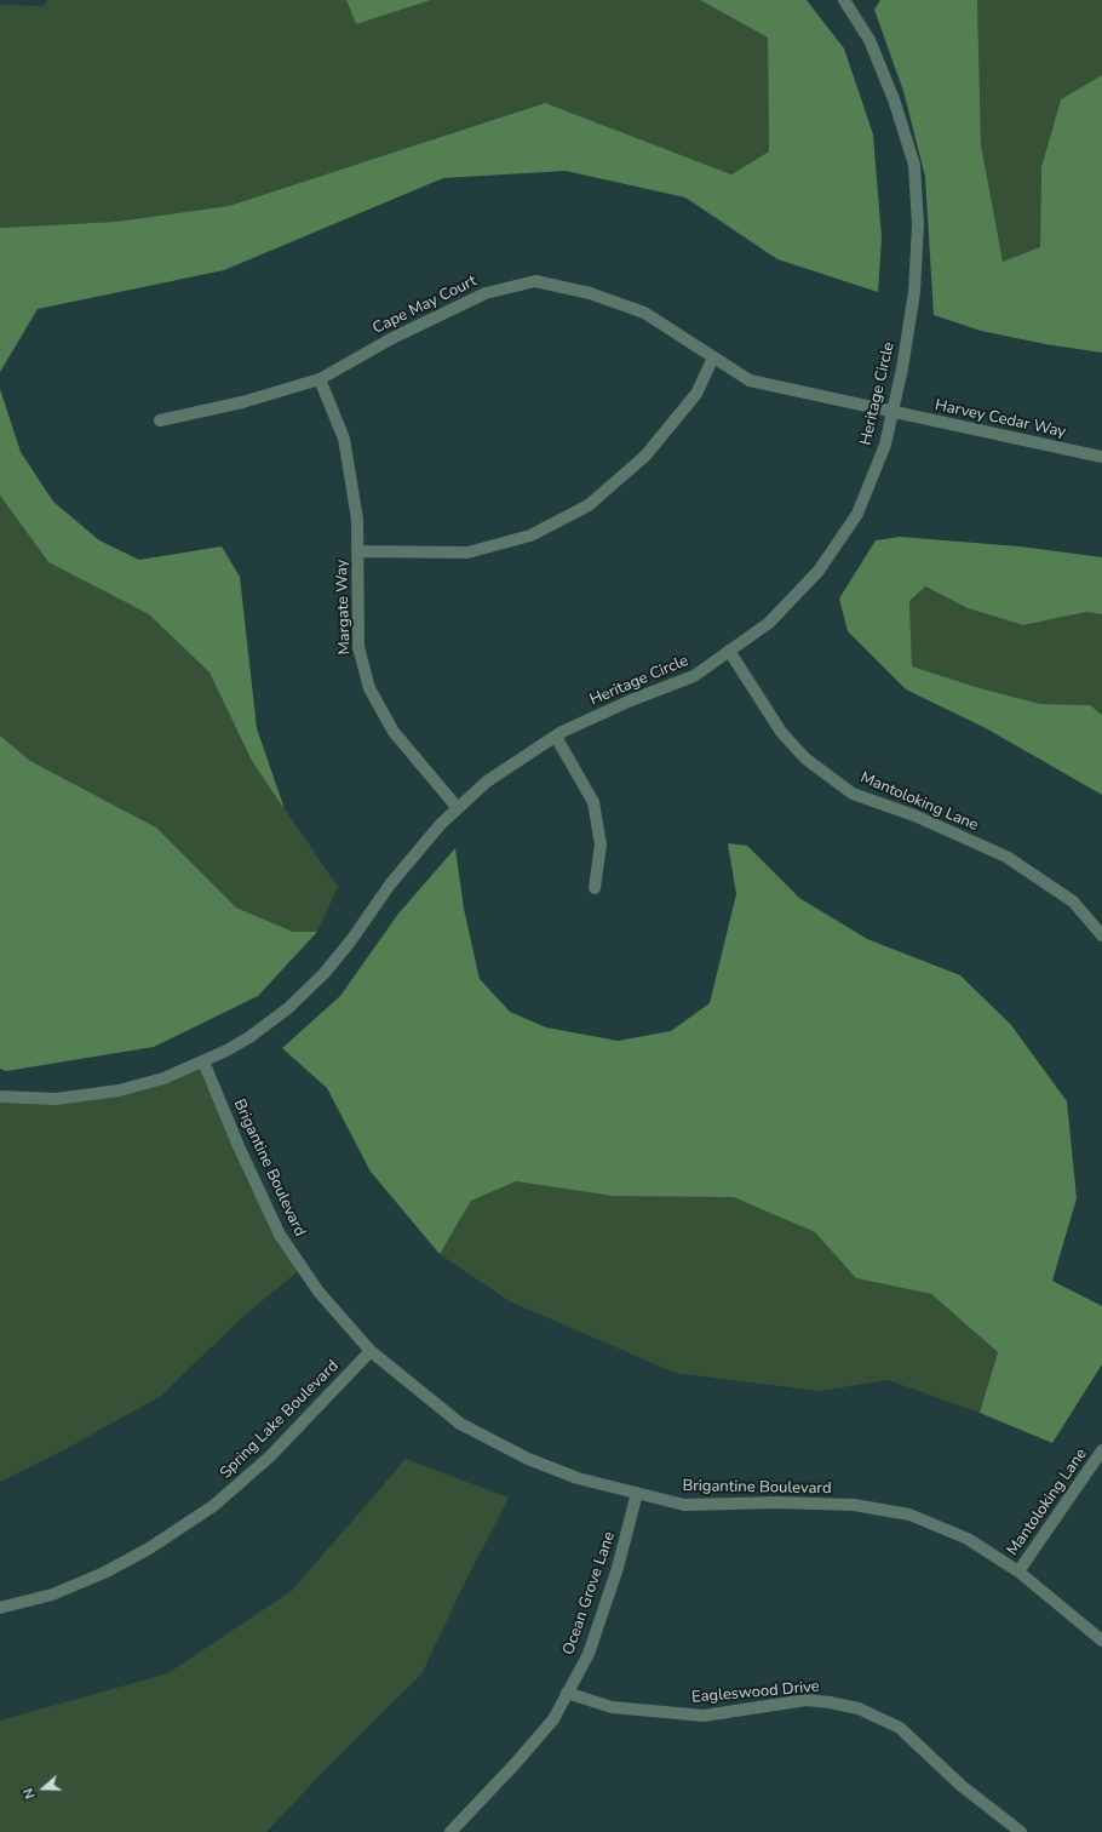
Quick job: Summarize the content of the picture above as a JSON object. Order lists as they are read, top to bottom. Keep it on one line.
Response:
{"streets":{"street":["Cape May Court","Heritage Circle","Harvey Cedar Way","Margate Way","Mantoloking Lane","Brigantine Boulevard","Spring Lake Boulevard","Ocean Grove Lane","Eagleswood Drive"]},"crossings":[["Cape May Court","Heritage Circle"],["Cape May Court","Harvey Cedar Way"],["Cape May Court","Margate Way"],["Heritage Circle","Harvey Cedar Way"],["Heritage Circle","Margate Way"],["Heritage Circle","Mantoloking Lane"],["Heritage Circle","Brigantine Boulevard"],["Mantoloking Lane","Brigantine Boulevard"],["Brigantine Boulevard","Spring Lake Boulevard"],["Brigantine Boulevard","Ocean Grove Lane"],["Ocean Grove Lane","Eagleswood Drive"]],"north":"left"}
